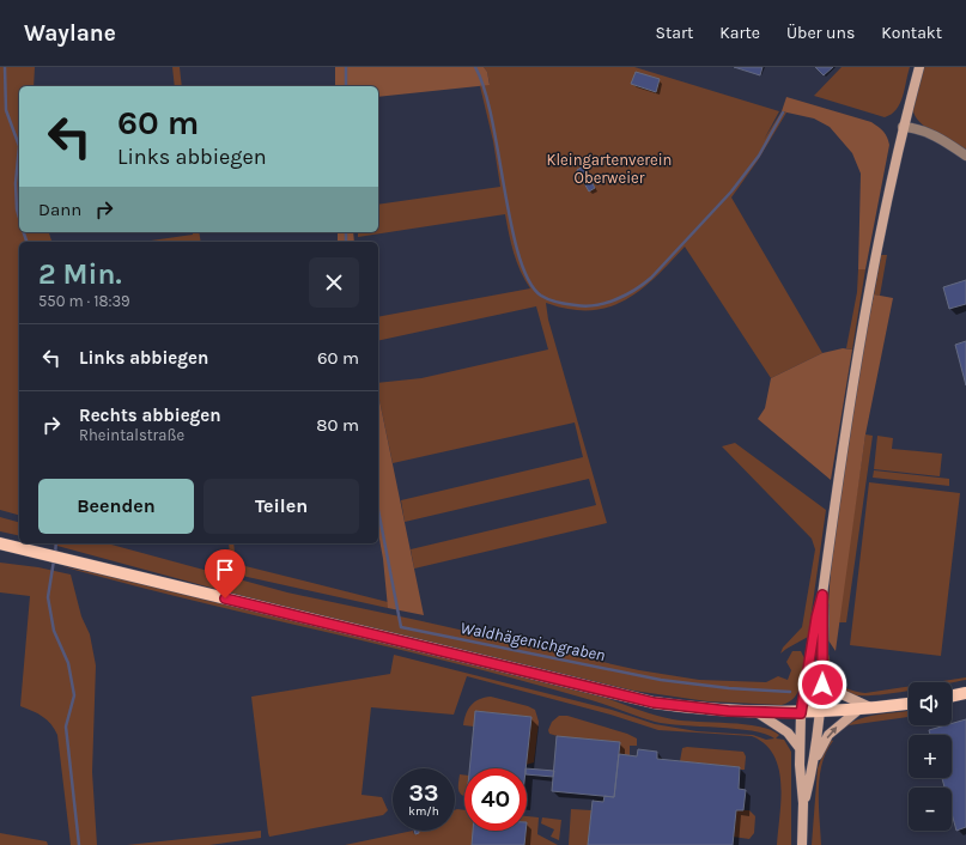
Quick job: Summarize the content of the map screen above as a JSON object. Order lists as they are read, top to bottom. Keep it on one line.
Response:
{"water":["Waldhägenichgraben"],"parks":["Kleingartenverein Oberweier"],"page":{"header":"Waylane","nav":["Start","Karte","Über uns","Kontakt"],"turn":["60 m","Links abbiegen"],"then":"Dann","heading":["2 Min.","550 m · 18:39"],"list":[{"name":"Links abbiegen","value":"60 m"},{"name":"Rechts abbiegen","note":"Rheintalstraße","value":"80 m"}],"buttons":["Beenden","Teilen"],"map_buttons":["+","−"],"speed":"33 km/h","limit":"40"}}
